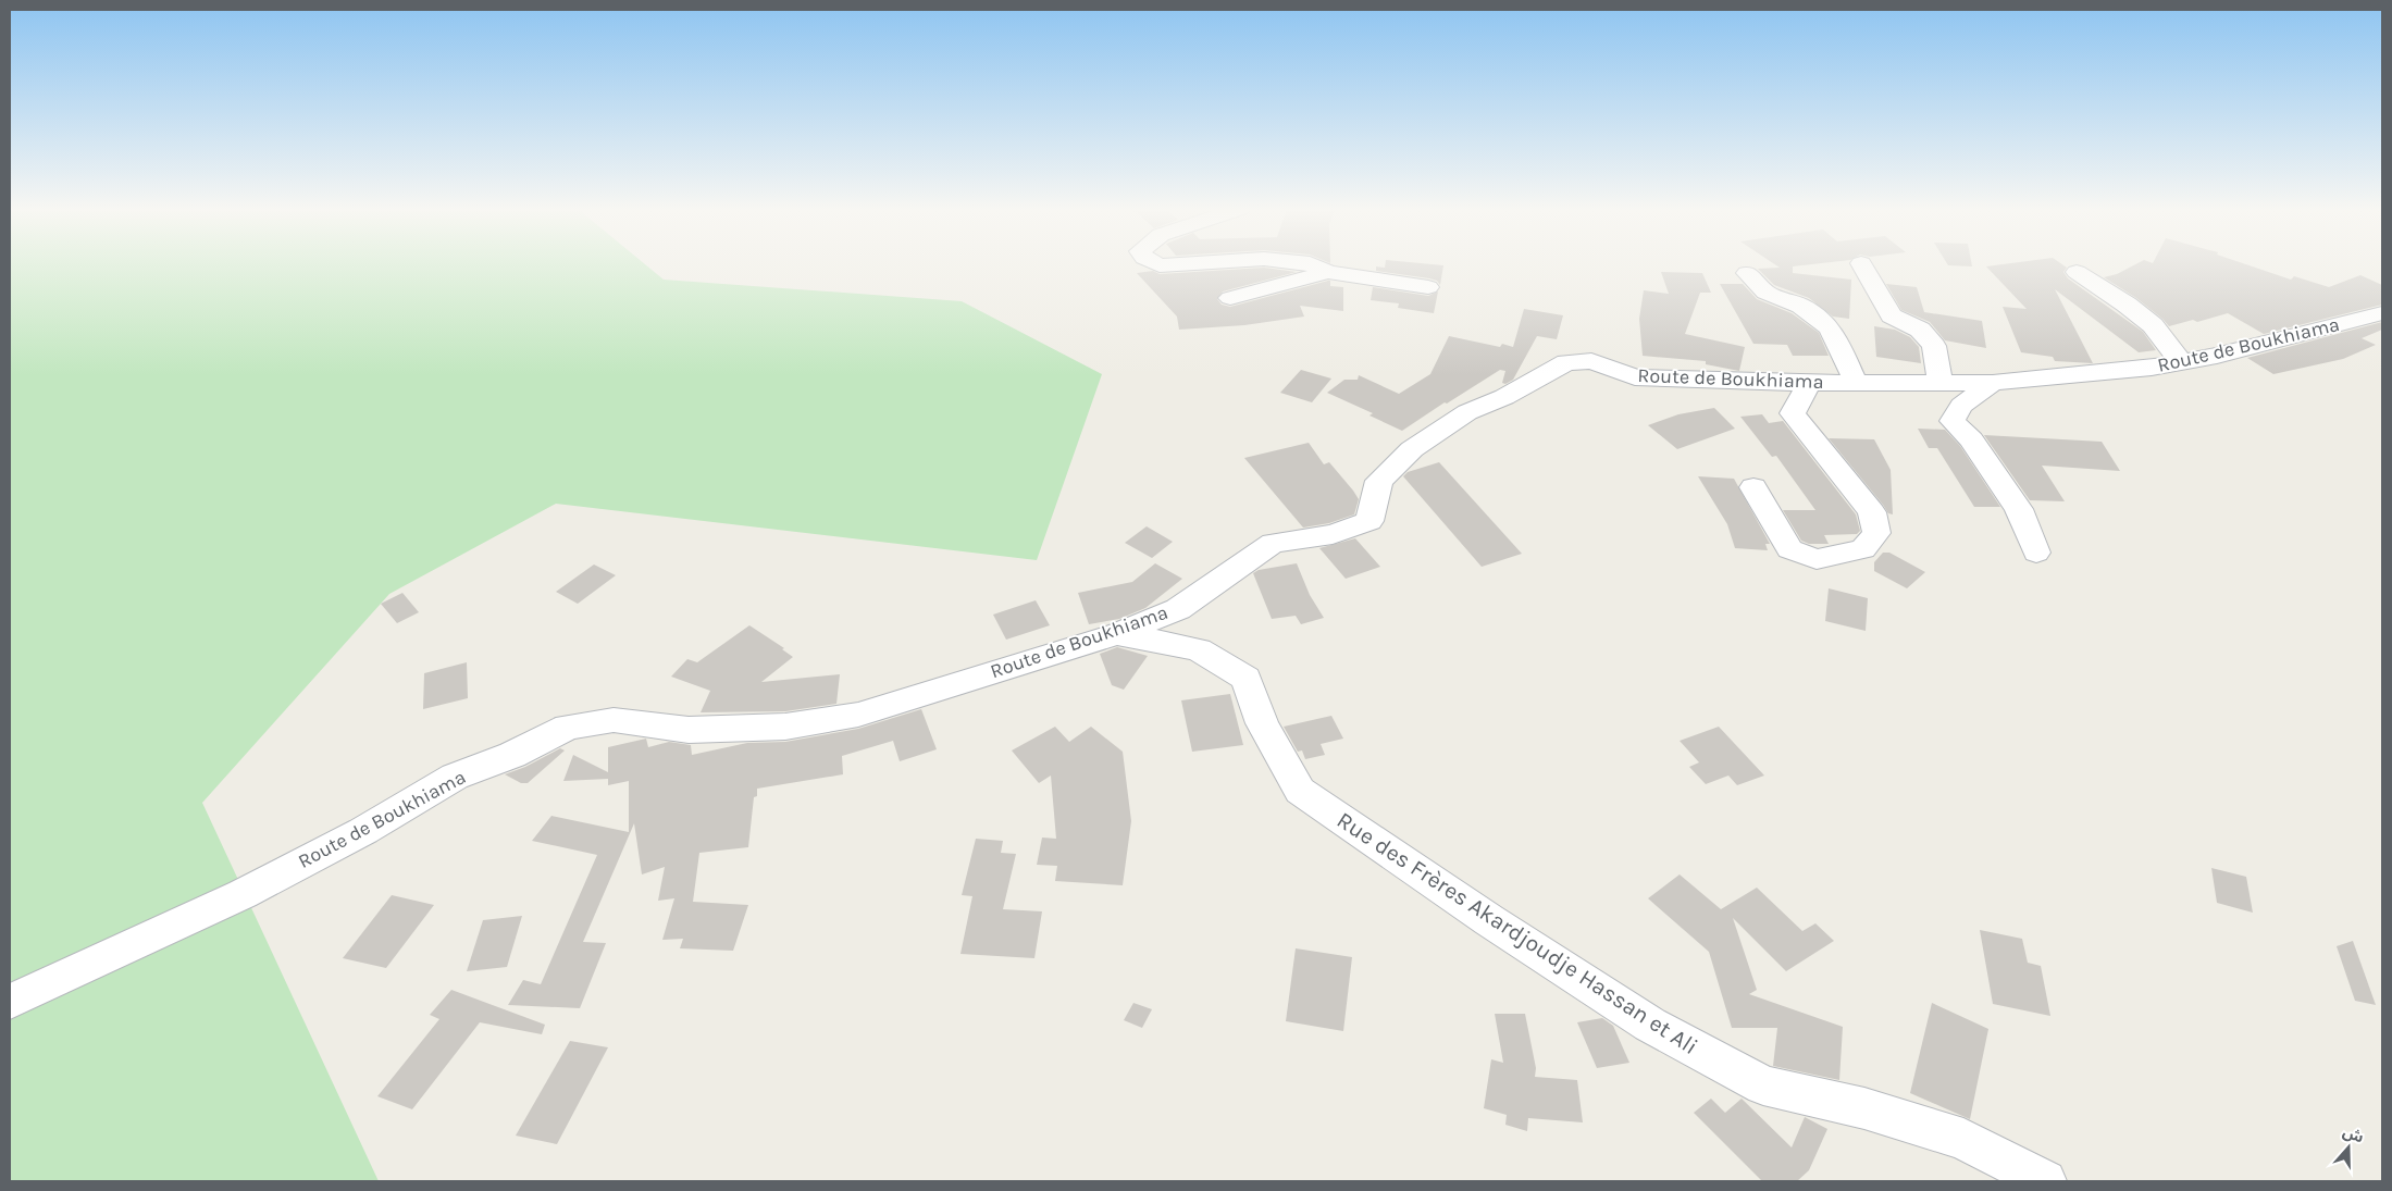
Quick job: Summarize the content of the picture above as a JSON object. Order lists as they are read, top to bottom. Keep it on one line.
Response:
{"streets":{"street":["Route de Boukhiama","Rue des Frères Akardjoudje Hassan et Ali"]},"crossings":[["Route de Boukhiama","Rue des Frères Akardjoudje Hassan et Ali"]],"north":"top"}
